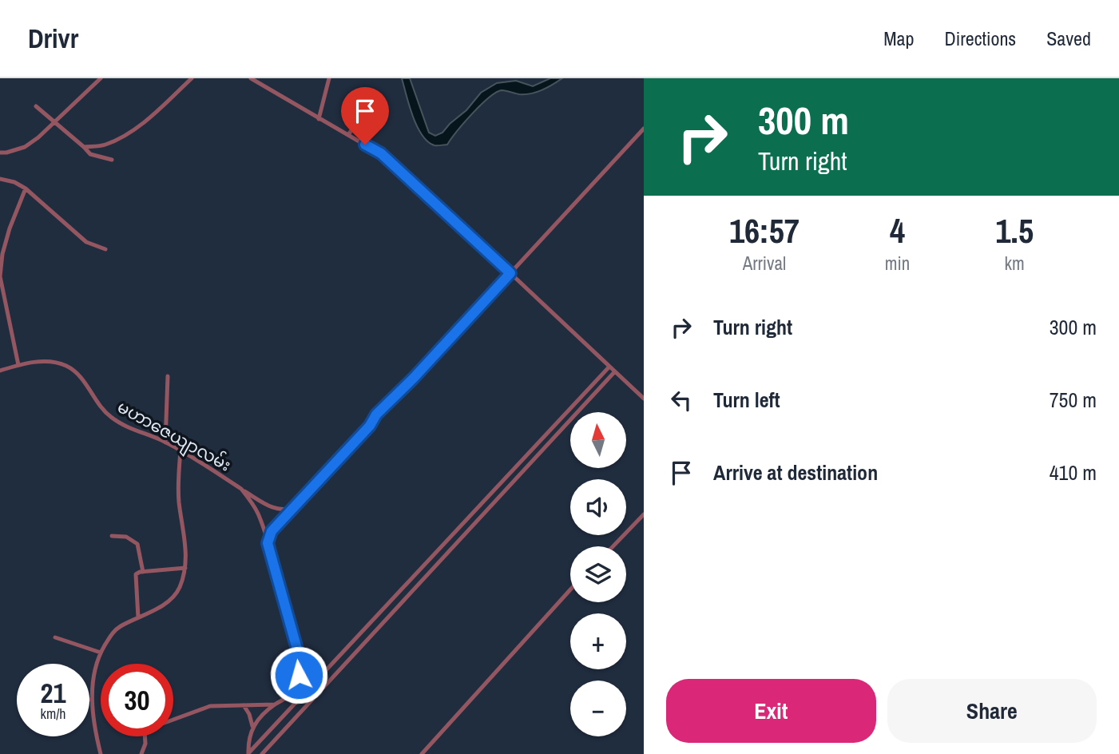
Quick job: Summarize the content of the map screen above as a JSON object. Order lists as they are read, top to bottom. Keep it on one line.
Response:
{"streets":{"street":["မဟာဇေယျာလမ်း"]},"north":"top","page":{"header":"Drivr","nav":["Map","Directions","Saved"],"turn":["300 m","Turn right"],"eta":["16:57","Arrival","4","min","1.5","km"],"list":[{"name":"Turn right","value":"300 m"},{"name":"Turn left","value":"750 m"},{"name":"Arrive at destination","value":"410 m"}],"map_buttons":["+","−"],"speed":"21 km/h","limit":"30","buttons":["Exit","Share"]}}
